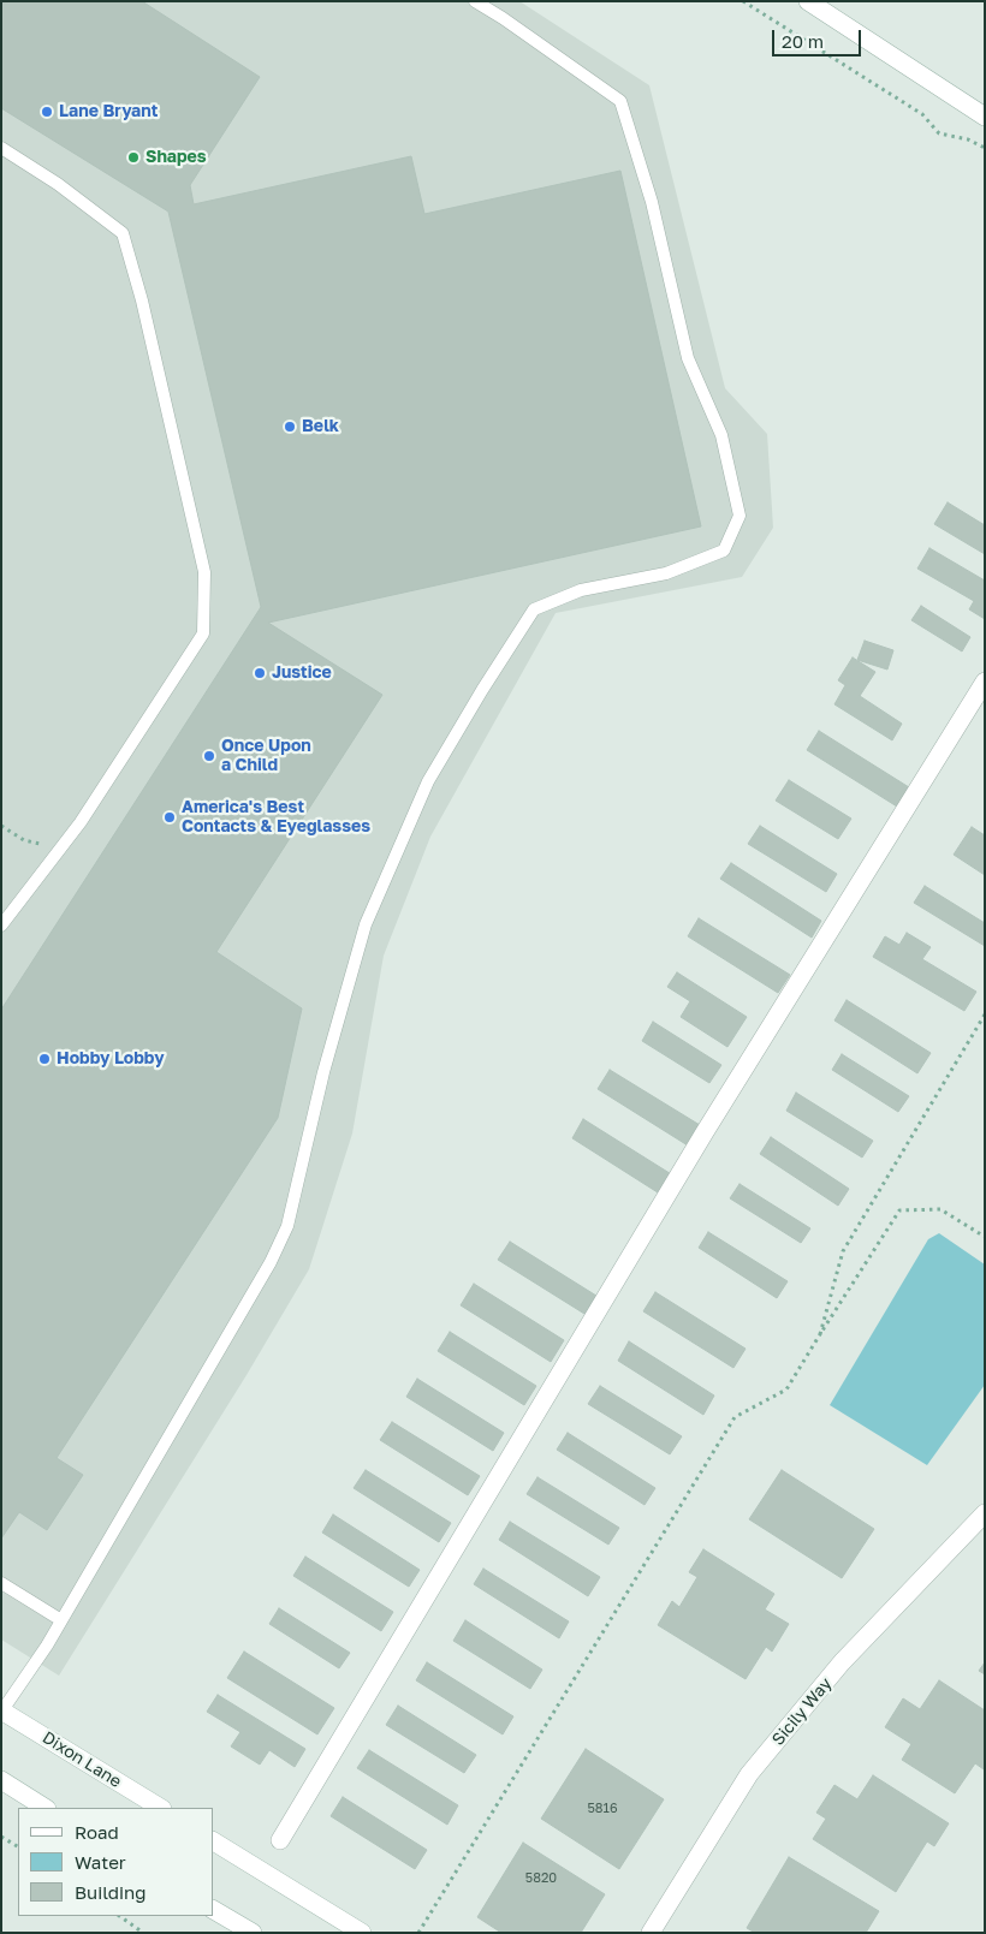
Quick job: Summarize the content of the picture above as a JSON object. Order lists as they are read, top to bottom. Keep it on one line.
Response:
{"streets":{"street":["Sicily Way","Dixon Lane"]},"places":["Lane Bryant","Shapes","Belk","Justice","Once Upon a Child","America's Best Contacts & Eyeglasses","Hobby Lobby"],"house_numbers":["5816","5820"],"legend":["Road","Water","Building"],"scale_bar":"20 m"}
